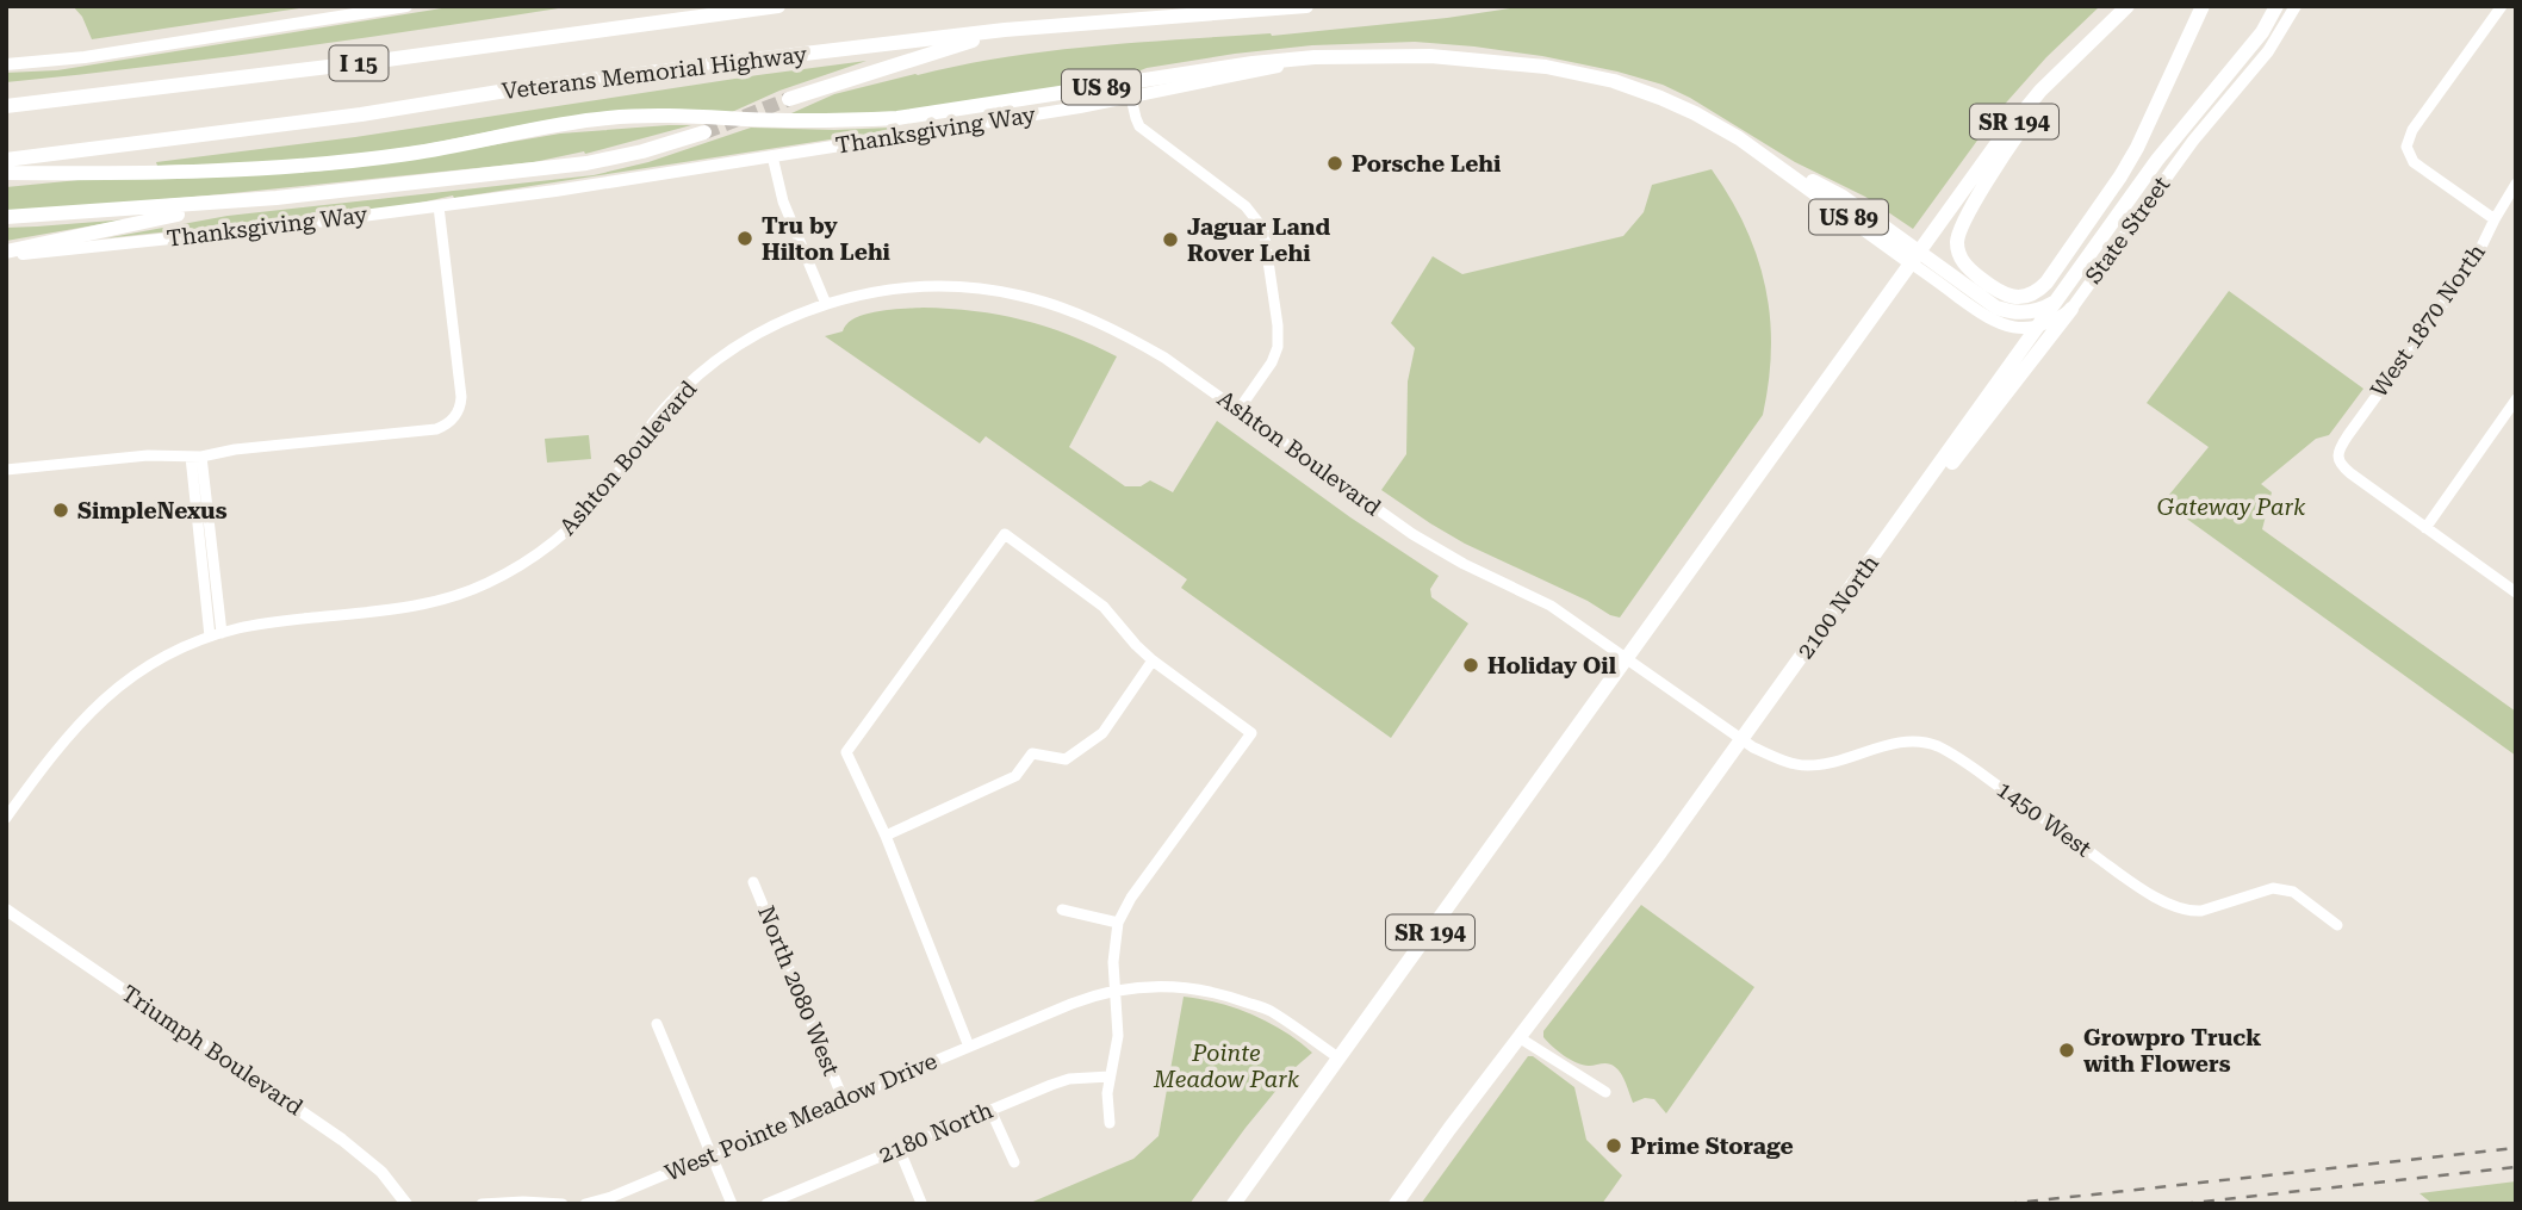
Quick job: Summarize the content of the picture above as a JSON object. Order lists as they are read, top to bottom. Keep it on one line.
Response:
{"streets":{"highway":["I 15","Veterans Memorial Highway","US 89","SR 194","Thanksgiving Way","2100 North"],"main road":["State Street","Triumph Boulevard"],"street":["West 1870 North","Ashton Boulevard","1450 West","North 2080 West","West Pointe Meadow Drive","2180 North"]},"crossings":[["US 89","Thanksgiving Way"],["SR 194","Thanksgiving Way"],["SR 194","Ashton Boulevard"],["SR 194","West Pointe Meadow Drive"],["Thanksgiving Way","State Street"],["Thanksgiving Way","2100 North"],["State Street","2100 North"],["Ashton Boulevard","2100 North"],["Ashton Boulevard","1450 West"],["2100 North","1450 West"],["North 2080 West","West Pointe Meadow Drive"]],"parks":["Gateway Park","Pointe Meadow Park"],"places":["Porsche Lehi","Tru by Hilton Lehi","Jaguar Land Rover Lehi","SimpleNexus","Holiday Oil","Growpro Truck with Flowers","Prime Storage"]}
